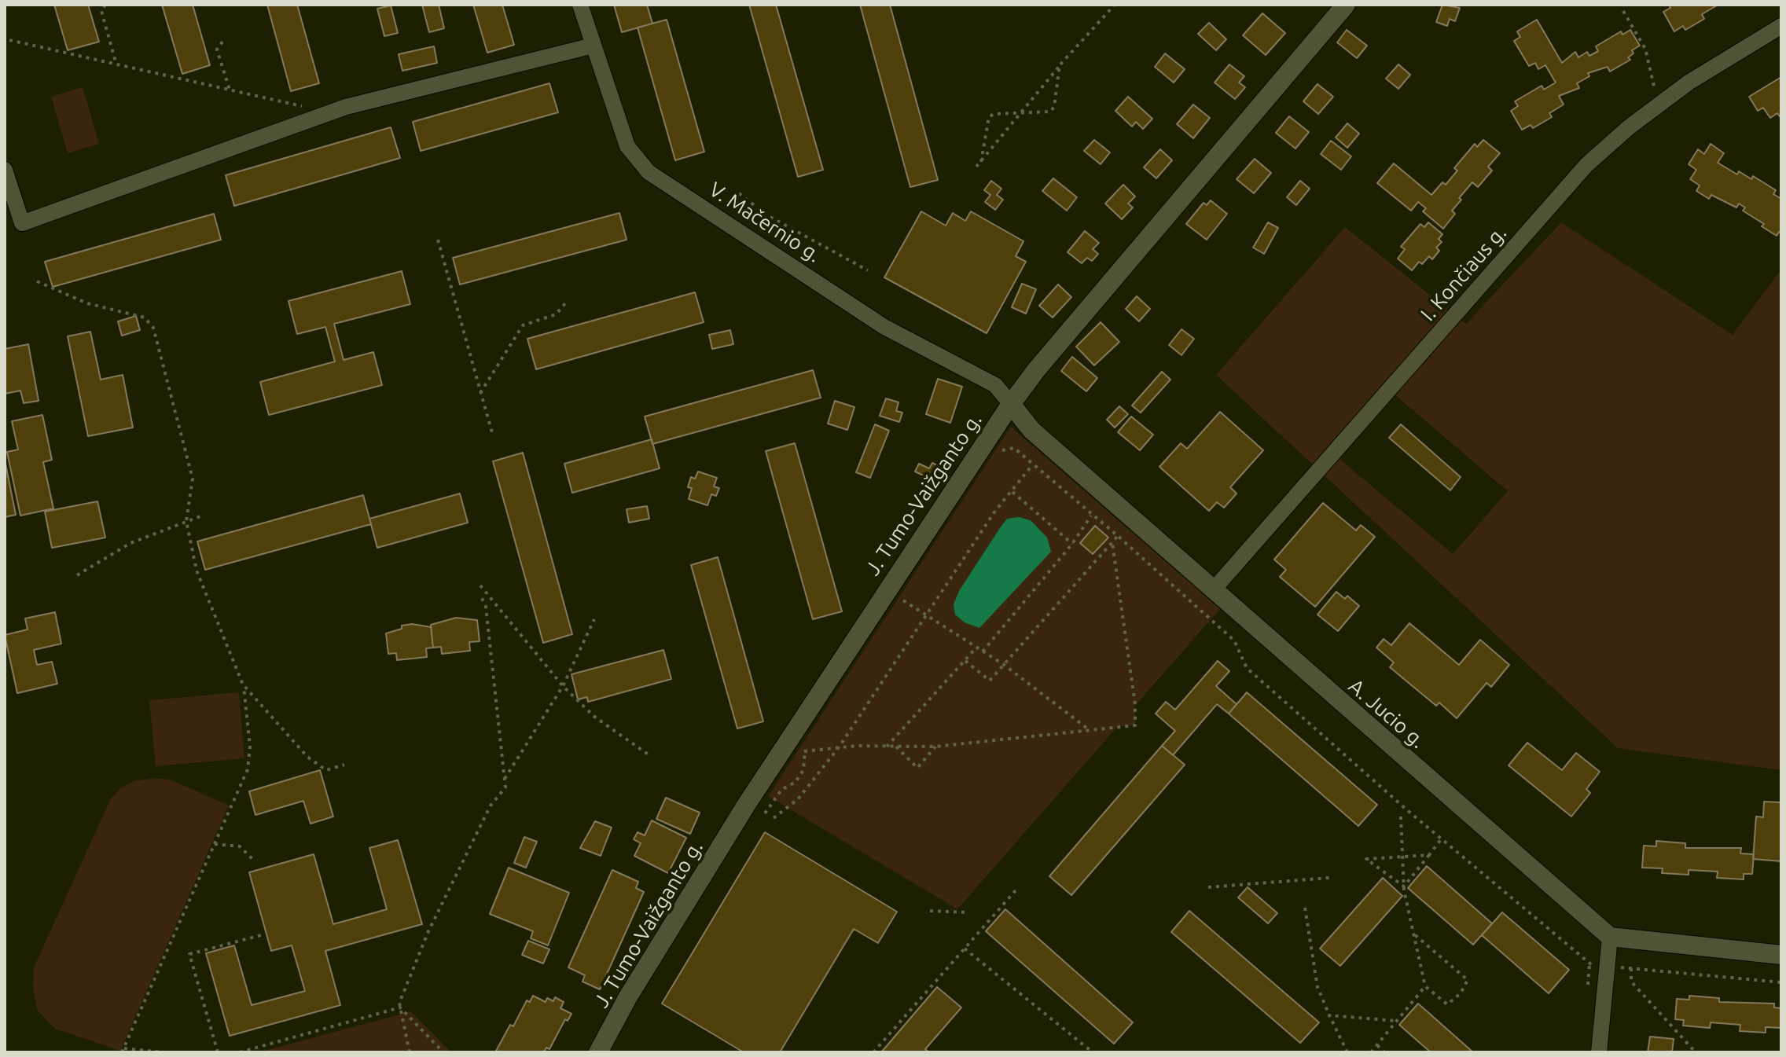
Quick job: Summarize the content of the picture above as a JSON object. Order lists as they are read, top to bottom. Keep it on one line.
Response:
{"streets":{"main road":["J. Tumo-Vaižganto g.","A. Jucio g."],"street":["V. Mačernio g.","I. Končiaus g."]},"crossings":[["V. Mačernio g.","J. Tumo-Vaižganto g."],["V. Mačernio g.","A. Jucio g."],["I. Končiaus g.","A. Jucio g."],["J. Tumo-Vaižganto g.","A. Jucio g."]]}
